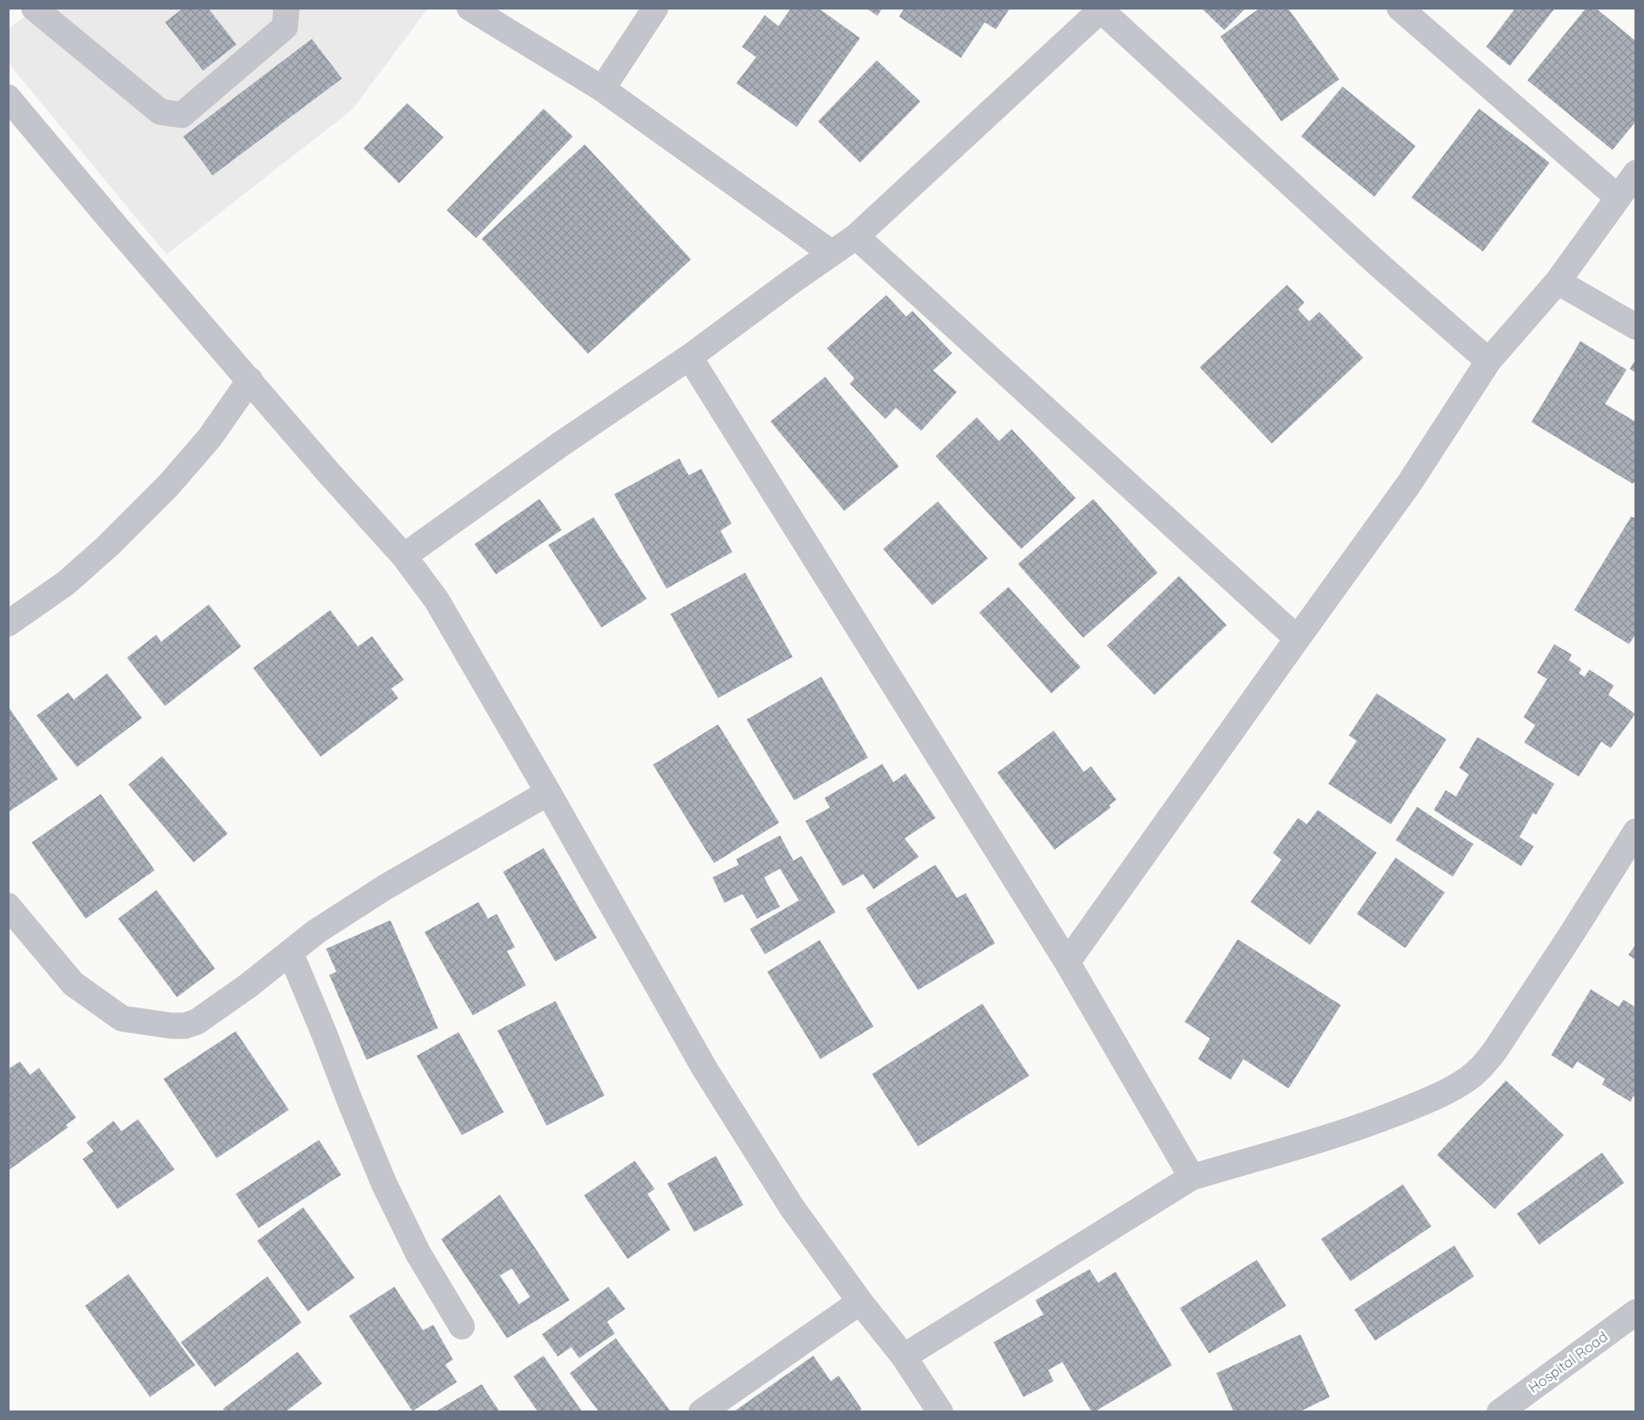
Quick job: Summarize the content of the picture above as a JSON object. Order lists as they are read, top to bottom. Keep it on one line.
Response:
{"streets":{"street":["Hospital Road"]}}
